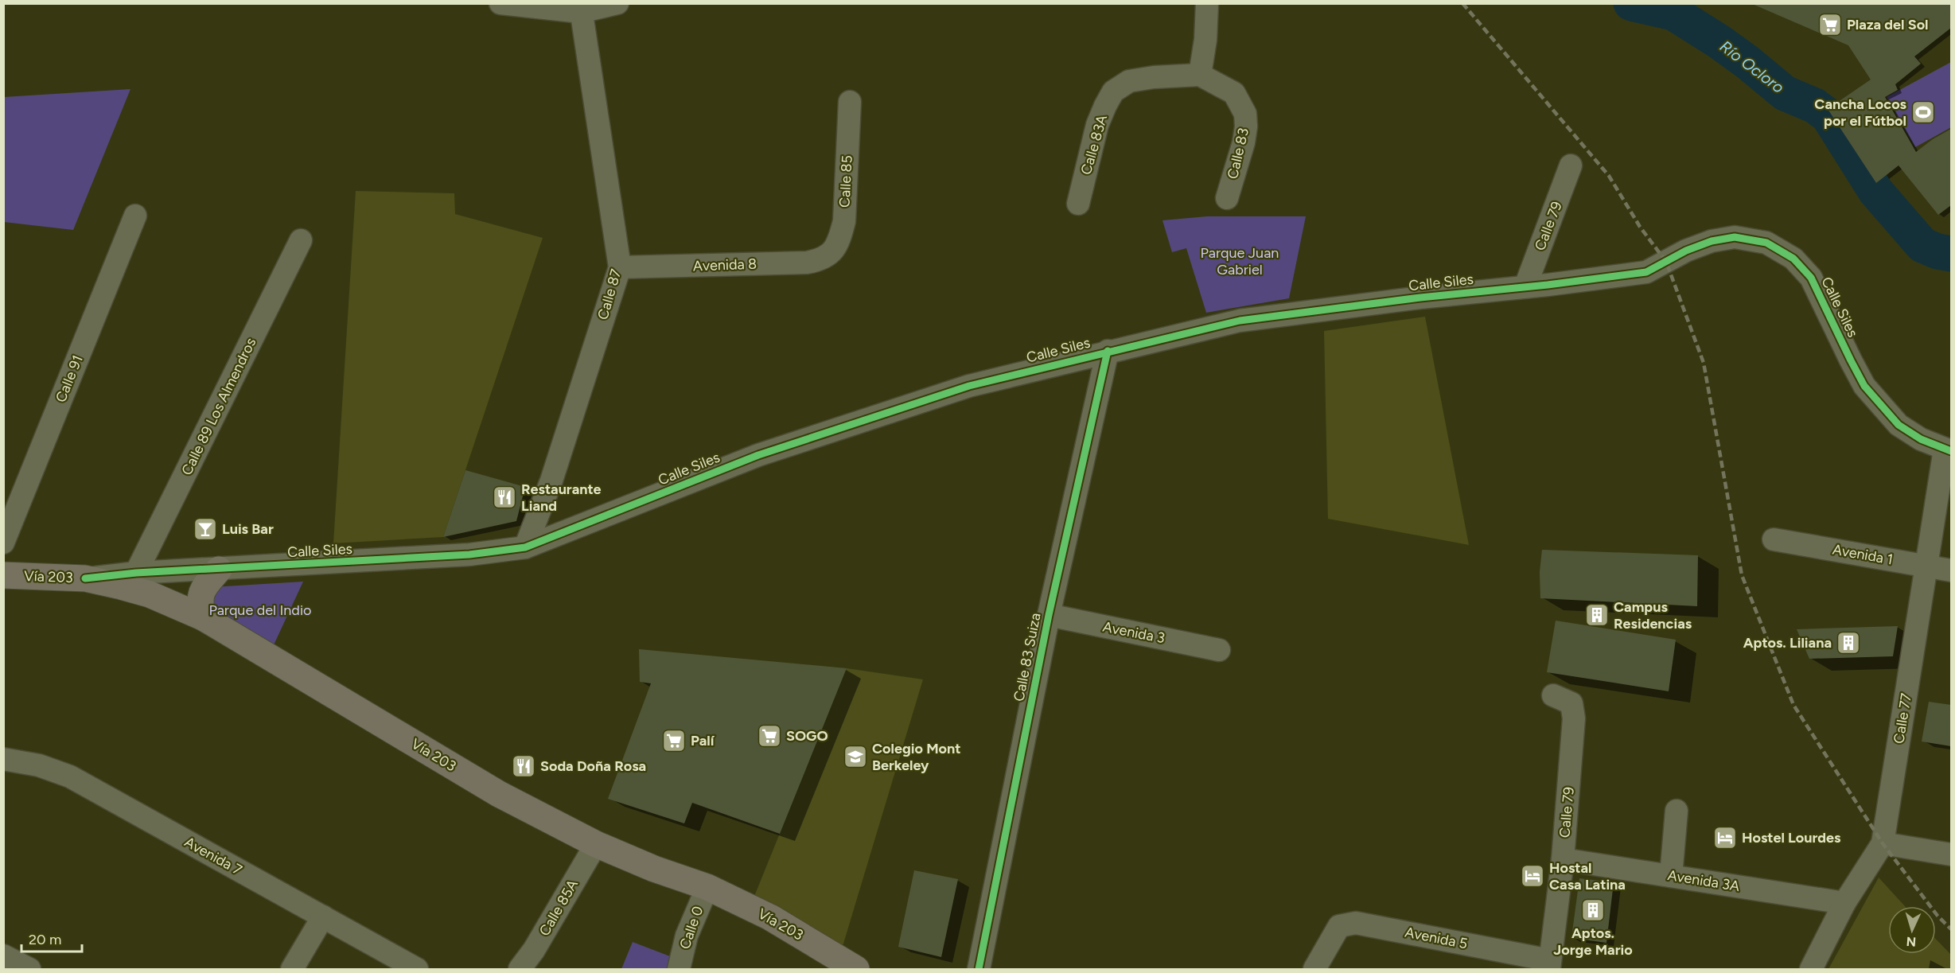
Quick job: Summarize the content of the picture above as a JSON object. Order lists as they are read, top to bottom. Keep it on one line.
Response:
{"streets":{"main road":["Vía 203"],"street":["Calle 83A","Calle 83","Calle 85","Calle 79","Avenida 8","Calle Siles","Calle 87","Calle 91","Calle 89 Los Almendros","Avenida 1","Avenida 3","Calle 83 Suiza","Calle 77","Avenida 7","Avenida 3A","Calle 85A","Calle 0","Avenida 5"]},"crossings":[["Calle 83A","Calle 83"],["Calle 85","Avenida 8"],["Calle 79","Calle Siles"],["Calle 79","Avenida 3A"],["Calle 79","Avenida 5"],["Avenida 8","Calle 87"],["Calle Siles","Calle 87"],["Calle Siles","Calle 89 Los Almendros"],["Calle Siles","Vía 203"],["Calle Siles","Calle 83 Suiza"],["Calle Siles","Calle 77"],["Avenida 1","Calle 77"],["Vía 203","Calle 85A"],["Vía 203","Calle 0"],["Avenida 3","Calle 83 Suiza"],["Calle 77","Avenida 3A"]],"water":["Río Ocloro"],"parks":["Parque Juan Gabriel","Parque del Indio"],"places":{"supermarket":["Plaza del Sol","SOGO","Palí"],"sports":["Cancha Locos por el Fútbol"],"restaurant":["Restaurante Liand","Soda Doña Rosa"],"bar":["Luis Bar"],"building":["Campus Residencias","Aptos. Liliana","Aptos. Jorge Mario"],"school or university":["Colegio Mont Berkeley"],"hotel":["Hostel Lourdes","Hostal Casa Latina"]},"scale_bar":"20 m","north":"bottom"}
